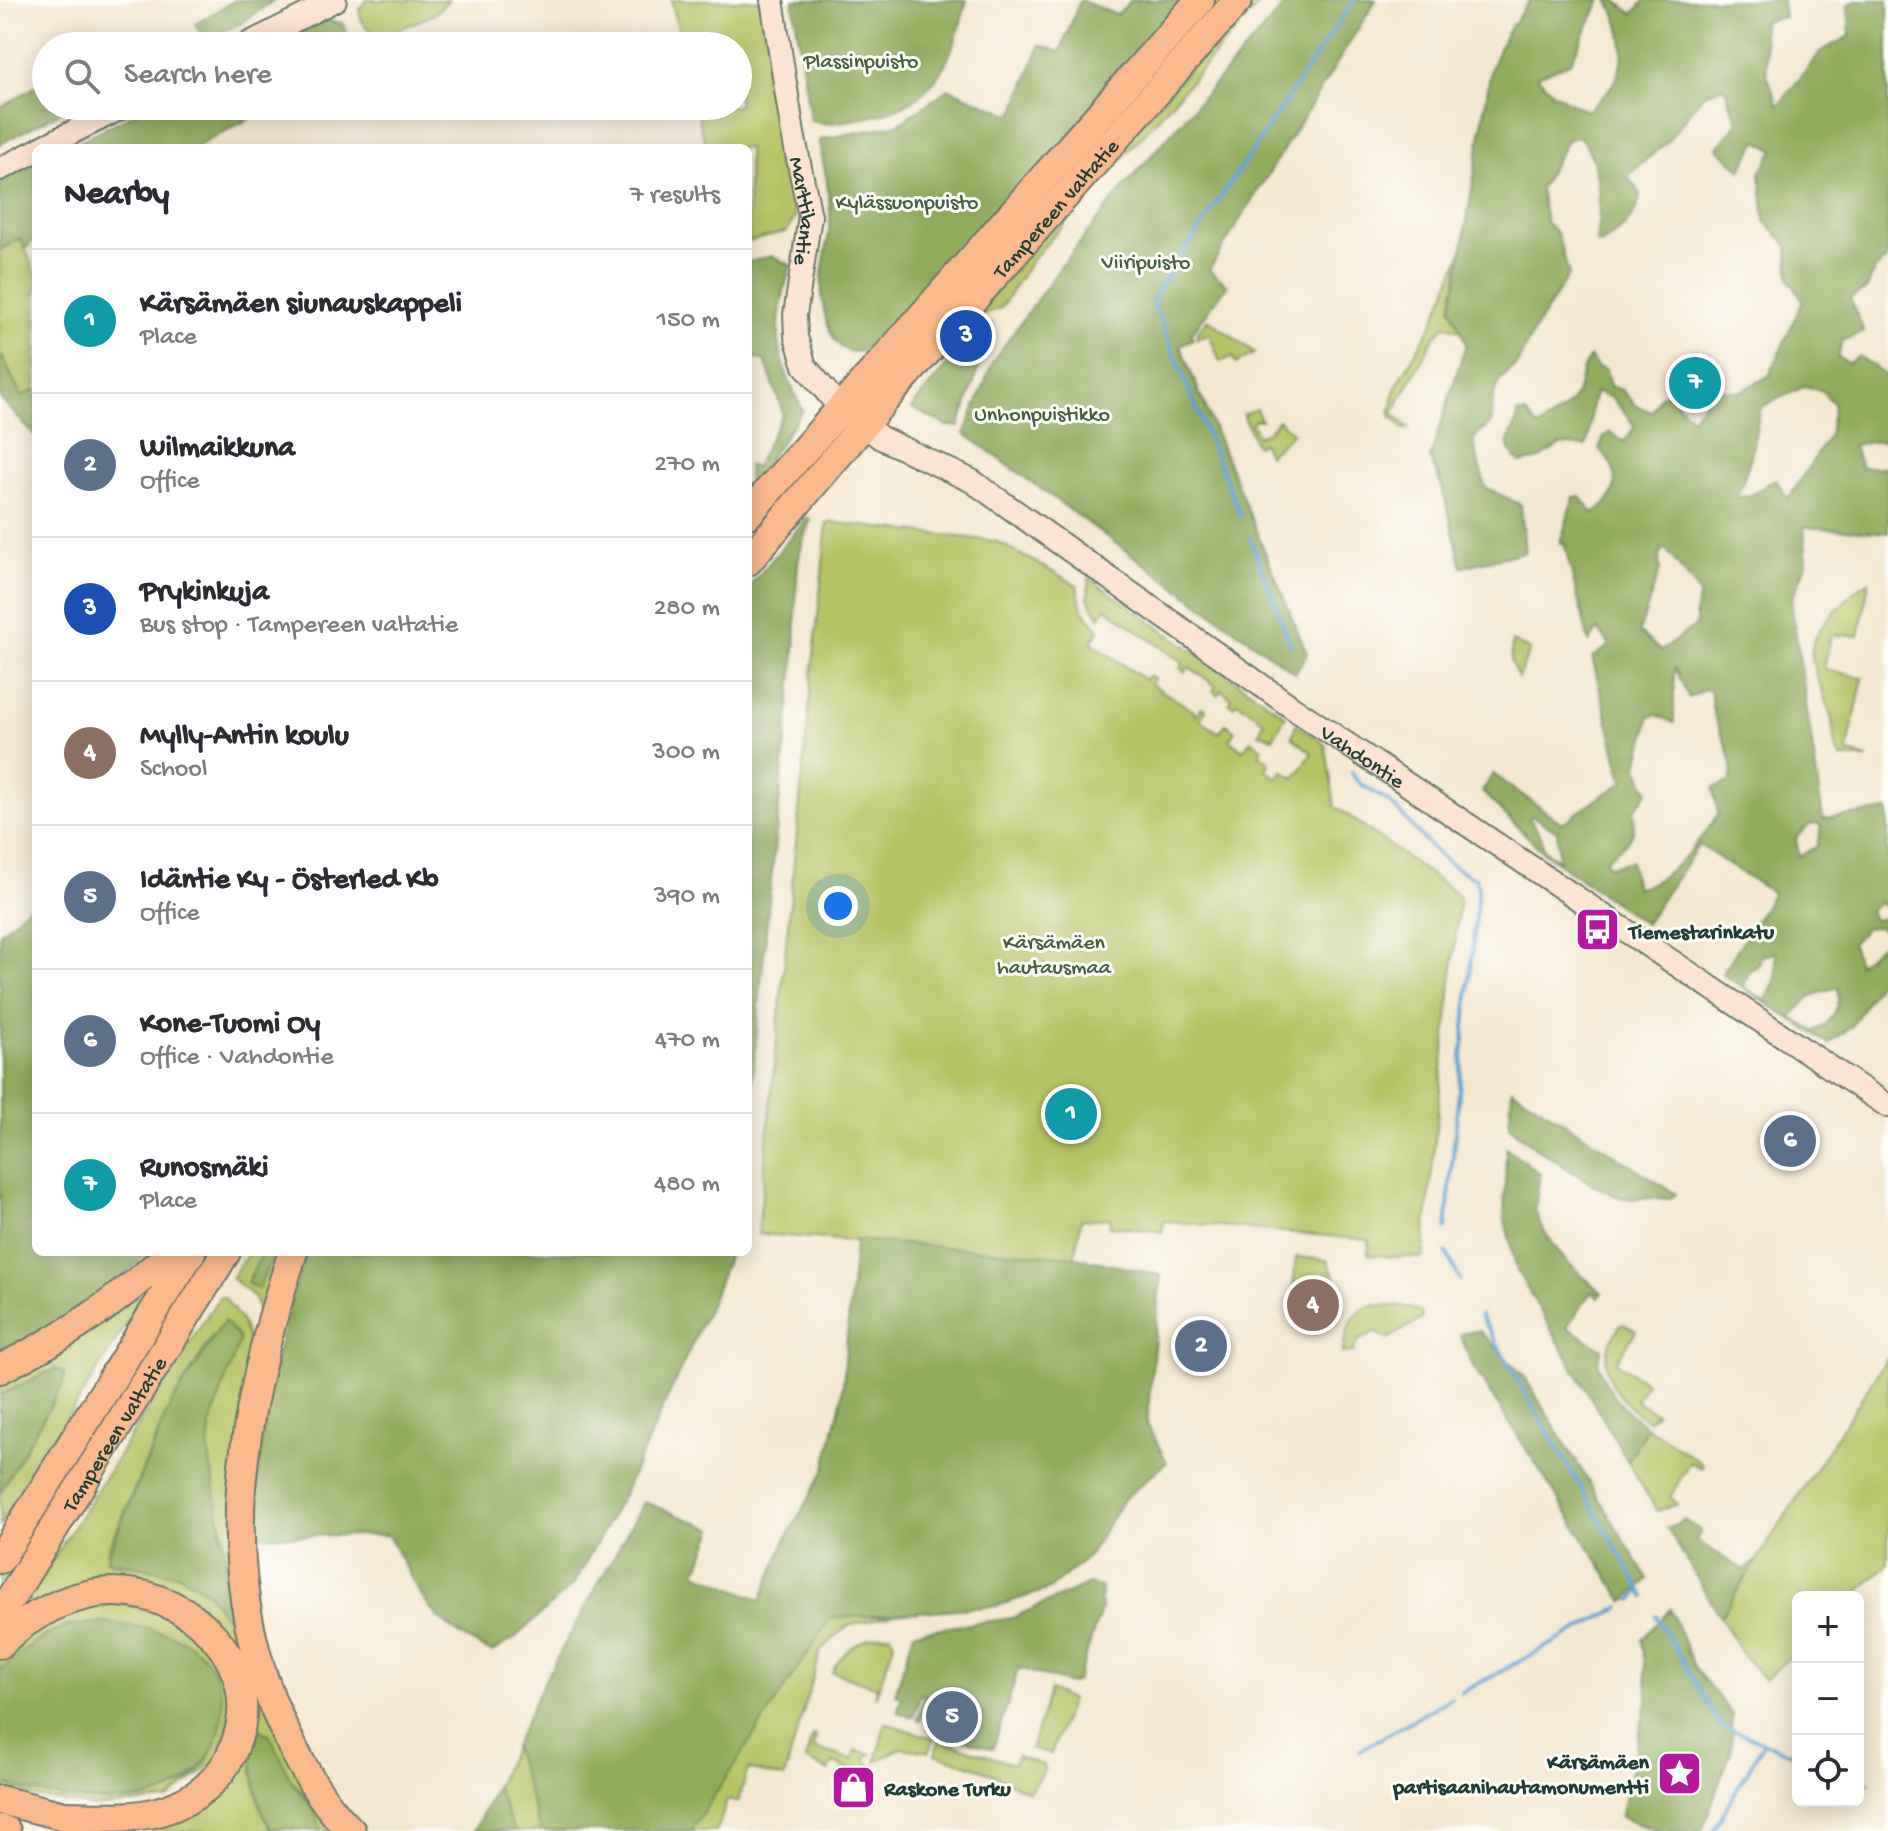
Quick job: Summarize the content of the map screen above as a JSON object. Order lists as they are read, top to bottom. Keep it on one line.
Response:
{"streets":{"highway":["Tampereen valtatie"],"street":["Marttilantie","Vahdontie"]},"crossings":[["Tampereen valtatie","Marttilantie"],["Tampereen valtatie","Vahdontie"],["Marttilantie","Vahdontie"]],"parks":["Plassinpuisto","Kylässuonpuisto","Viiripuisto","Unhonpuistikko","Kärsämäen hautausmaa"],"places":{"bus stop":["Tiemestarinkatu"],"place":["Kärsämäen partisaanihautamonumentti"],"shop":["Raskone Turku"]},"page":{"search":"Search here","heading":["Nearby","7 results"],"list":[{"mark":"1","name":"Kärsämäen siunauskappeli","note":"Place","value":"150 m"},{"mark":"2","name":"Wilmaikkuna","note":"Office","value":"270 m"},{"mark":"3","name":"Prykinkuja","note":"Bus stop · Tampereen valtatie","value":"280 m"},{"mark":"4","name":"Mylly-Antin koulu","note":"School","value":"300 m"},{"mark":"5","name":"Idäntie Ky - Österled Kb","note":"Office","value":"390 m"},{"mark":"6","name":"Kone-Tuomi Oy","note":"Office · Vahdontie","value":"470 m"},{"mark":"7","name":"Runosmäki","note":"Place","value":"480 m"}],"pins":["3","7","1","6","4","2","5"],"map_buttons":["+","−"]}}
